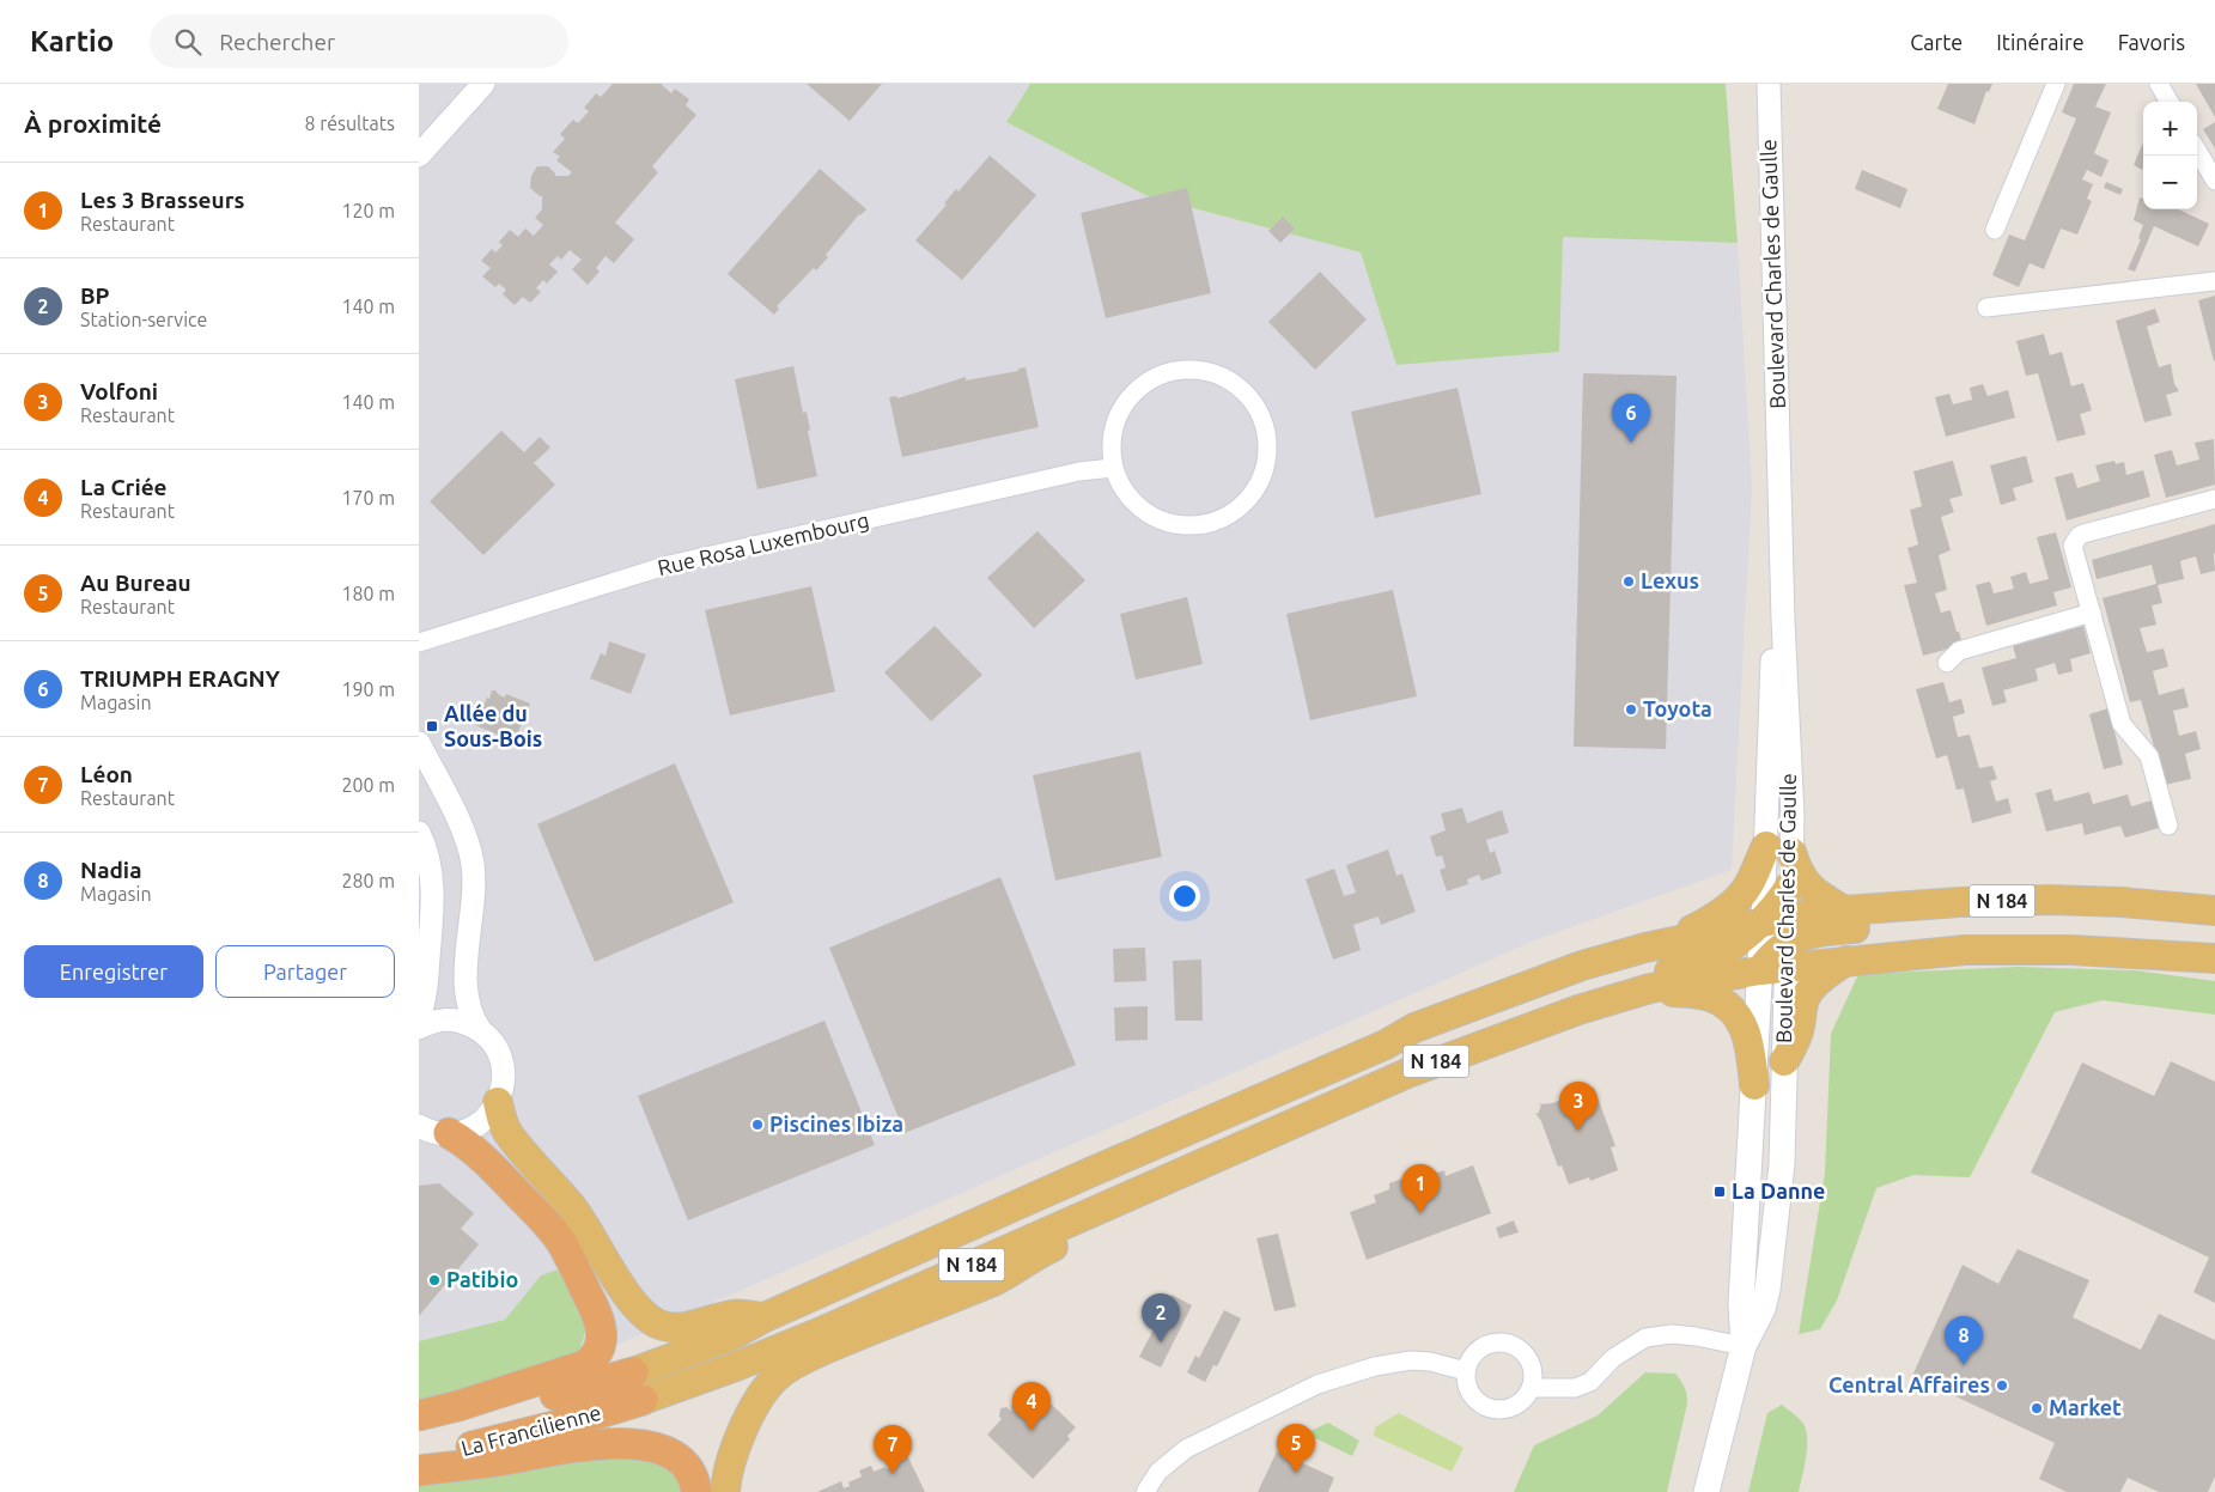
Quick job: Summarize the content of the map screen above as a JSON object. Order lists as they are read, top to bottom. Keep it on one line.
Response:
{"streets":{"highway":["N 184","La Francilienne"],"main road":["Boulevard Charles de Gaulle"],"street":["Rue Rosa Luxembourg"]},"crossings":[["Boulevard Charles de Gaulle","N 184"],["N 184","La Francilienne"]],"places":{"other":["Lexus","Toyota","Piscines Ibiza","Patibio","Central Affaires","Market"],"transit":["Allée du Sous-Bois","La Danne"]},"page":{"header":"Kartio","search":"Rechercher","nav":["Carte","Itinéraire","Favoris"],"heading":["À proximité","8 résultats"],"map_buttons":["+","−"],"list":[{"mark":"1","name":"Les 3 Brasseurs","note":"Restaurant","value":"120 m"},{"mark":"2","name":"BP","note":"Station-service","value":"140 m"},{"mark":"3","name":"Volfoni","note":"Restaurant","value":"140 m"},{"mark":"4","name":"La Criée","note":"Restaurant","value":"170 m"},{"mark":"5","name":"Au Bureau","note":"Restaurant","value":"180 m"},{"mark":"6","name":"TRIUMPH ERAGNY","note":"Magasin","value":"190 m"},{"mark":"7","name":"Léon","note":"Restaurant","value":"200 m"},{"mark":"8","name":"Nadia","note":"Magasin","value":"280 m"}],"pins":["6","3","1","2","8","4","5","7"],"buttons":["Enregistrer","Partager"]}}
